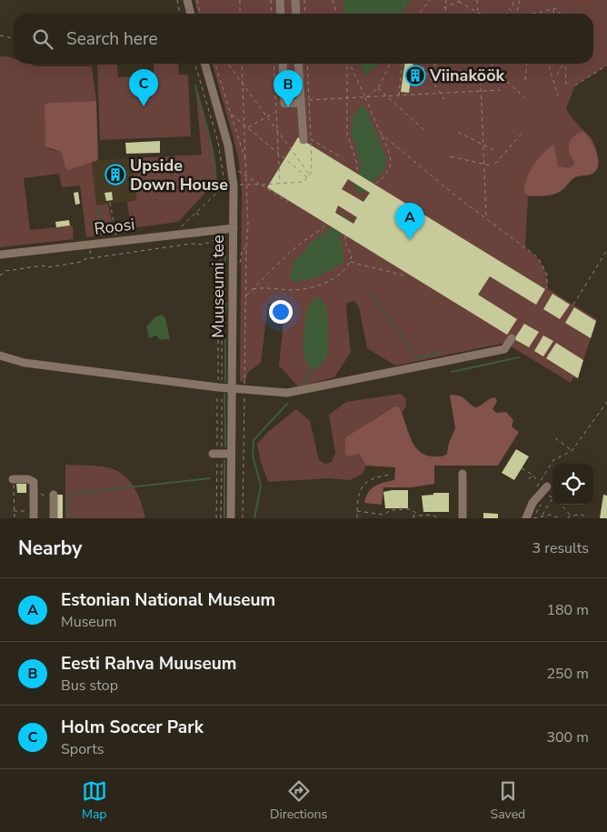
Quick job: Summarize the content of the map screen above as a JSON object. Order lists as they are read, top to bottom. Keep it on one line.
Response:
{"streets":{"street":["Roosi","Muuseumi tee"]},"crossings":[["Roosi","Muuseumi tee"]],"places":{"building":["Viinaköök","Upside Down House"]},"page":{"search":"Search here","pins":["C","B","A"],"heading":["Nearby","3 results"],"list":[{"mark":"A","name":"Estonian National Museum","note":"Museum","value":"180 m"},{"mark":"B","name":"Eesti Rahva Muuseum","note":"Bus stop","value":"250 m"},{"mark":"C","name":"Holm Soccer Park","note":"Sports","value":"300 m"}],"nav":["Map","Directions","Saved"]}}
